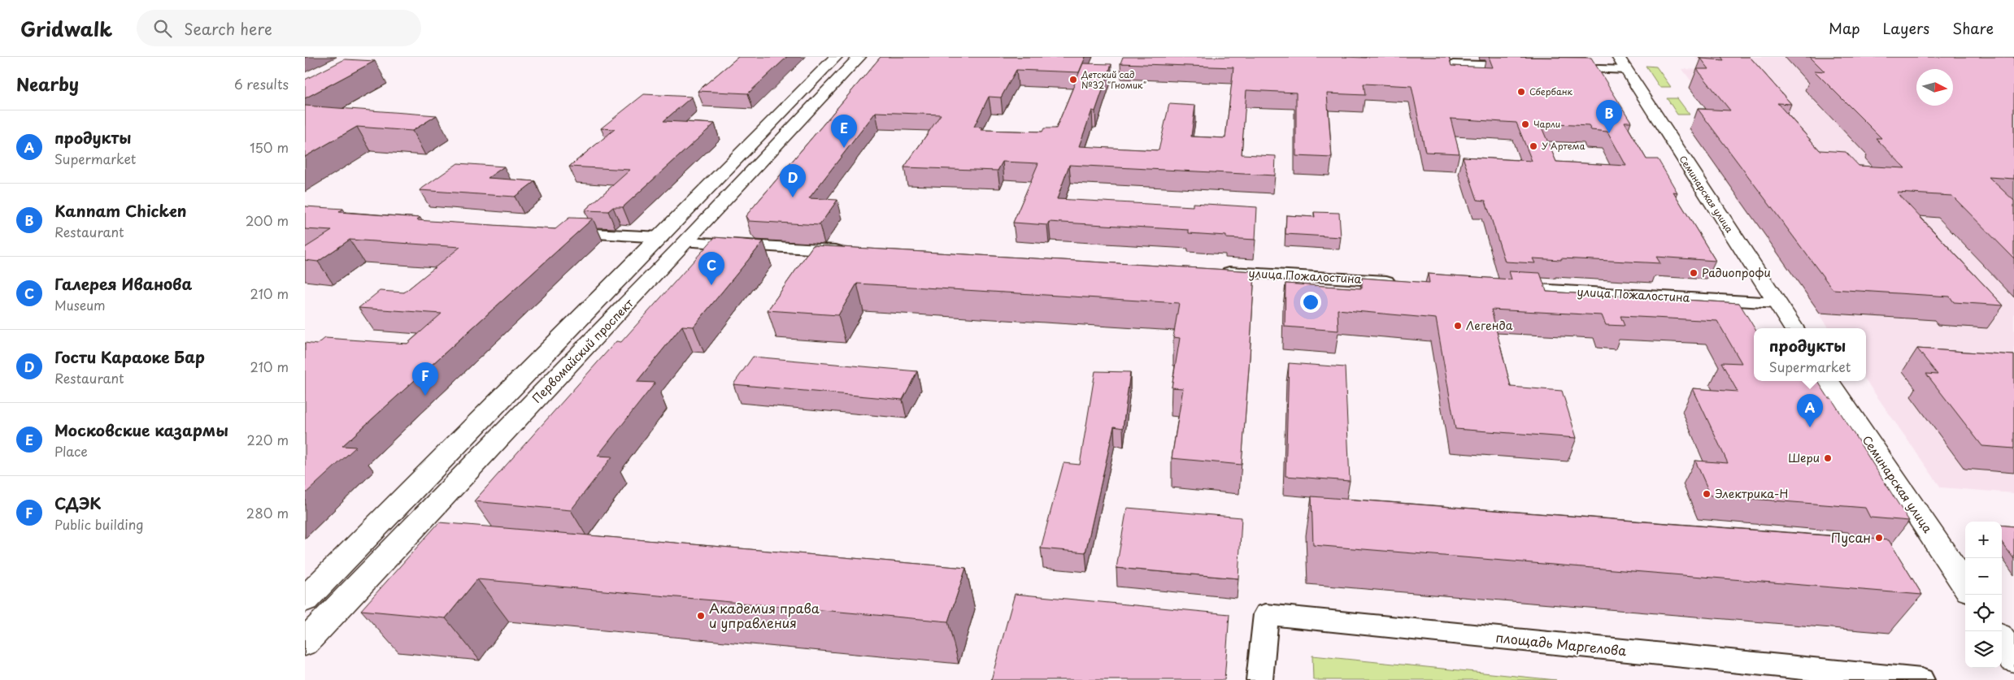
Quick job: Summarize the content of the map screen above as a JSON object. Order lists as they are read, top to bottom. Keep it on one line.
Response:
{"streets":{"main road":["Семинарская улица","Первомайский проспект"],"street":["улица Пожалостина","площадь Маргелова"]},"crossings":[["Семинарская улица","улица Пожалостина"]],"places":["Детский сад №32 \"Гномик\"","Сбербанк","Чарли","У Артема","Радиопрофи","Легенда","Шери","Электрика-Н","Пусан","Академия права и управления"],"north":"right","page":{"header":"Gridwalk","search":"Search here","nav":["Map","Layers","Share"],"heading":["Nearby","6 results"],"pins":["B","E","D","C","F","A"],"list":[{"mark":"A","name":"продукты","note":"Supermarket","value":"150 m"},{"mark":"B","name":"Kannam Chicken","note":"Restaurant","value":"200 m"},{"mark":"C","name":"Галерея Иванова","note":"Museum","value":"210 m"},{"mark":"D","name":"Гости Караоке Бар","note":"Restaurant","value":"210 m"},{"mark":"E","name":"Московские казармы","note":"Place","value":"220 m"},{"mark":"F","name":"СДЭК","note":"Public building","value":"280 m"}],"popup":["продукты","Supermarket"],"map_buttons":["+","−"]}}
